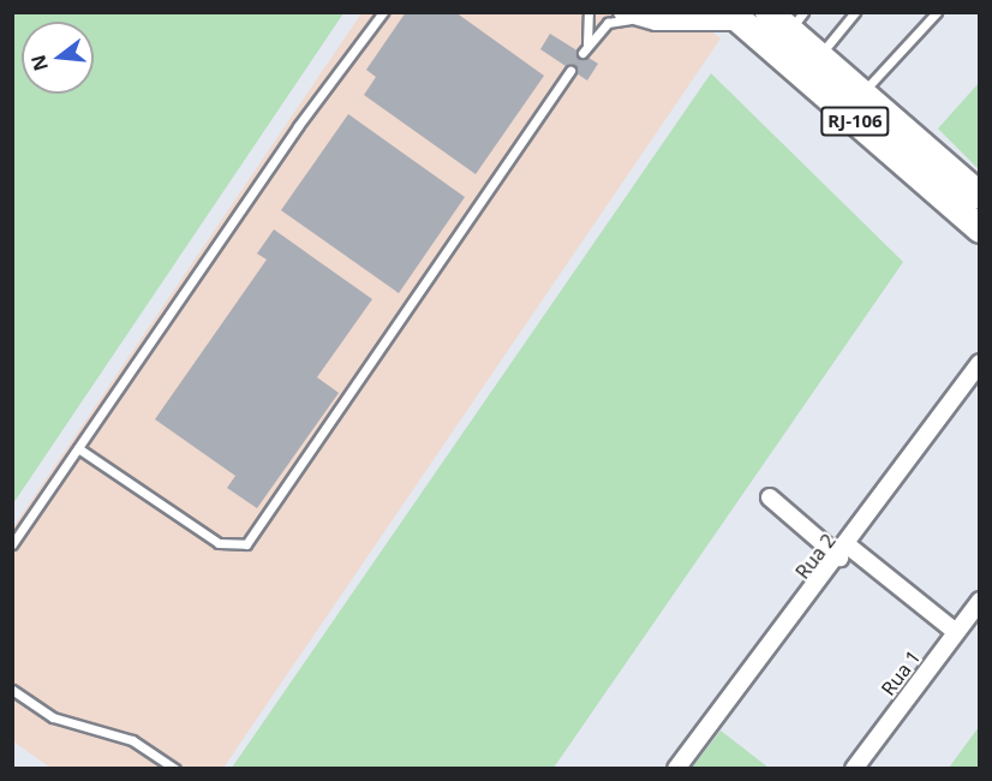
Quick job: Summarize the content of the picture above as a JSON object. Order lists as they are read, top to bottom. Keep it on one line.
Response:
{"streets":{"highway":["RJ-106"],"street":["Rua 2","Rua 1"]},"north":"left"}
